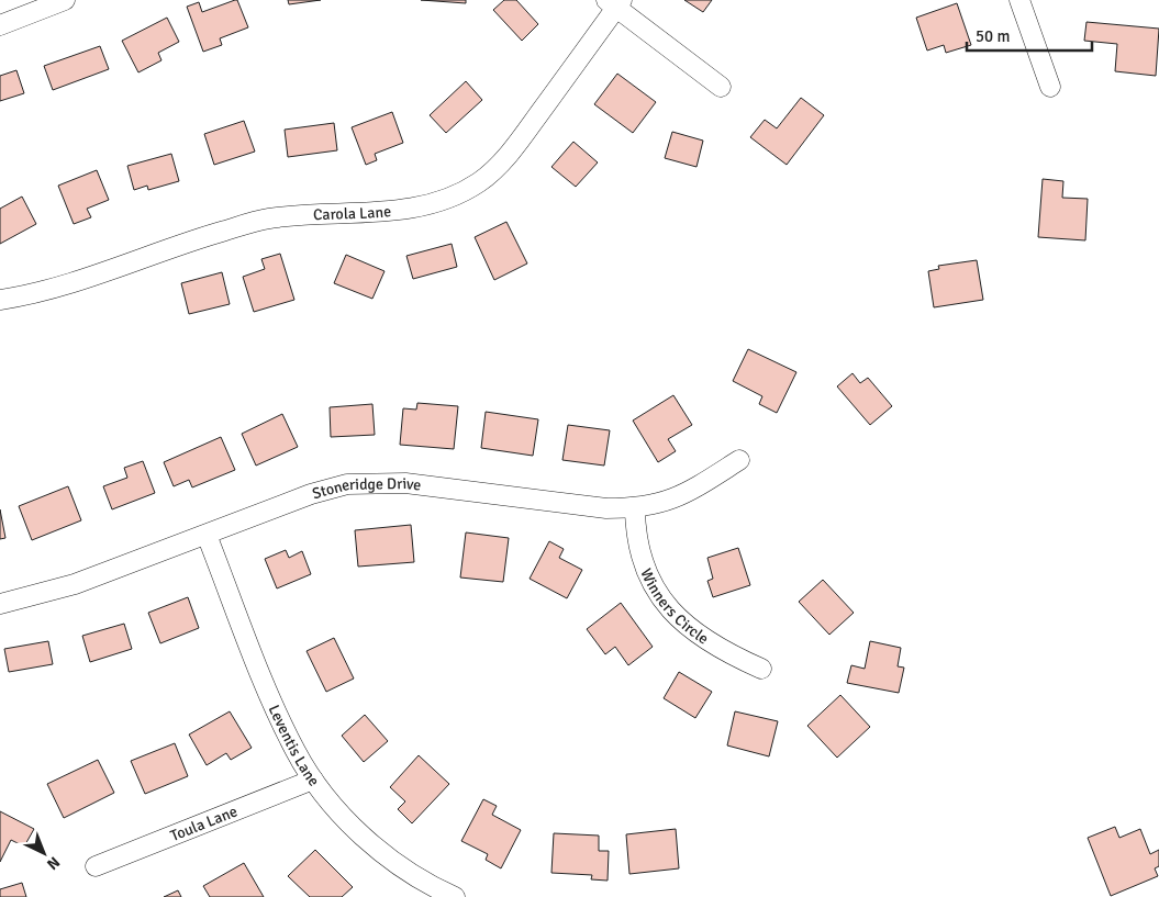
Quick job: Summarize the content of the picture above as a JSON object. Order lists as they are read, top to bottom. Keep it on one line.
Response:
{"streets":{"street":["Carola Lane","Stoneridge Drive","Winners Circle","Leventis Lane","Toula Lane"]},"crossings":[["Stoneridge Drive","Winners Circle"],["Stoneridge Drive","Leventis Lane"],["Leventis Lane","Toula Lane"]],"scale_bar":"50 m","north":"bottom right"}
